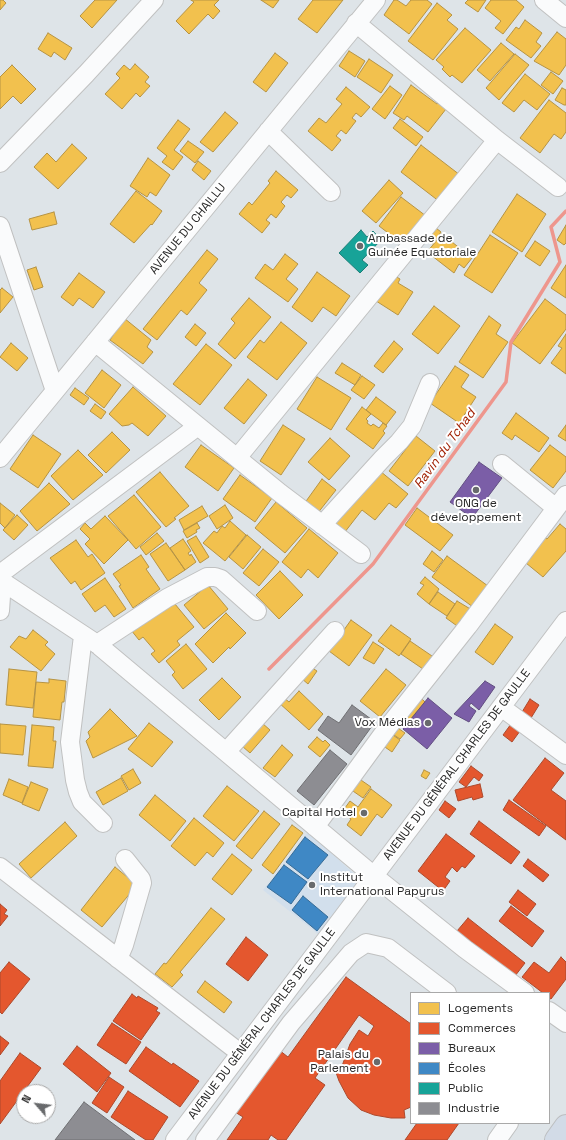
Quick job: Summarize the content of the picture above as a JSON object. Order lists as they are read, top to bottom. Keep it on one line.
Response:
{"streets":{"street":["AVENUE DU CHAILLU","AVENUE DU GÉNÉRAL CHARLES DE GAULLE"]},"water":["Ravin du Tchad"],"places":["Ambassade de Guinée Equatoriale","ONG de développement","Vox Médias","Capital Hotel","Institut International Papyrus","Palais du Parlement"],"legend":["Logements","Commerces","Bureaux","Écoles","Public","Industrie"],"north":"top left"}
